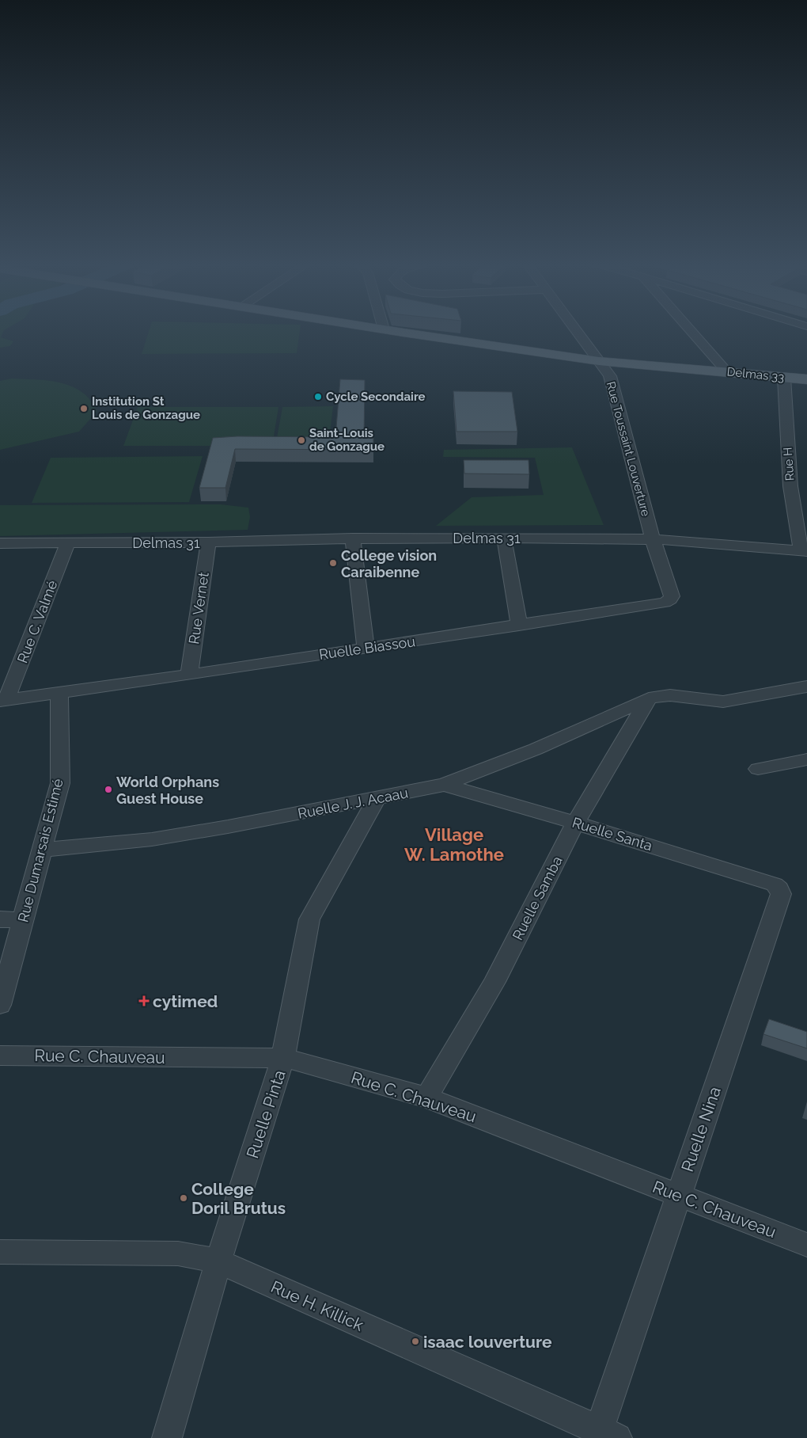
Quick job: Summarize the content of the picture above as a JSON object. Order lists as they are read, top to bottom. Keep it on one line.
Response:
{"streets":{"main road":["Delmas 33"],"street":["Rue Toussaint Louverture","Rue H","Delmas 31","Rue Vernet","Rue C. Valmé","Ruelle Biassou","Ruelle J. J. Acaau","Ruelle Santa","Rue Dumarsais Estimé","Ruelle Samba","Rue C. Chauveau","Ruelle Pinta","Ruelle Nina","Rue H. Killick"]},"crossings":[["Delmas 33","Rue Toussaint Louverture"],["Delmas 33","Rue H"],["Rue Toussaint Louverture","Delmas 31"],["Rue Toussaint Louverture","Ruelle Biassou"],["Rue H","Delmas 31"],["Delmas 31","Rue Vernet"],["Delmas 31","Rue C. Valmé"],["Delmas 31","Ruelle Biassou"],["Rue Vernet","Ruelle Biassou"],["Rue C. Valmé","Ruelle Biassou"],["Ruelle Biassou","Rue Dumarsais Estimé"],["Ruelle J. J. Acaau","Ruelle Santa"],["Ruelle J. J. Acaau","Rue Dumarsais Estimé"],["Ruelle J. J. Acaau","Ruelle Samba"],["Ruelle J. J. Acaau","Ruelle Pinta"],["Ruelle Santa","Ruelle Samba"],["Ruelle Santa","Ruelle Nina"],["Ruelle Samba","Rue C. Chauveau"],["Rue C. Chauveau","Ruelle Pinta"],["Rue C. Chauveau","Ruelle Nina"],["Ruelle Pinta","Rue H. Killick"],["Ruelle Nina","Rue H. Killick"]],"districts":["Village W. Lamothe"],"places":{"other":["Cycle Secondaire","Institution St Louis de Gonzague","Saint-Louis de Gonzague","College vision Caraibenne","World Orphans Guest House","College Doril Brutus","isaac louverture"],"health":["cytimed"]}}
